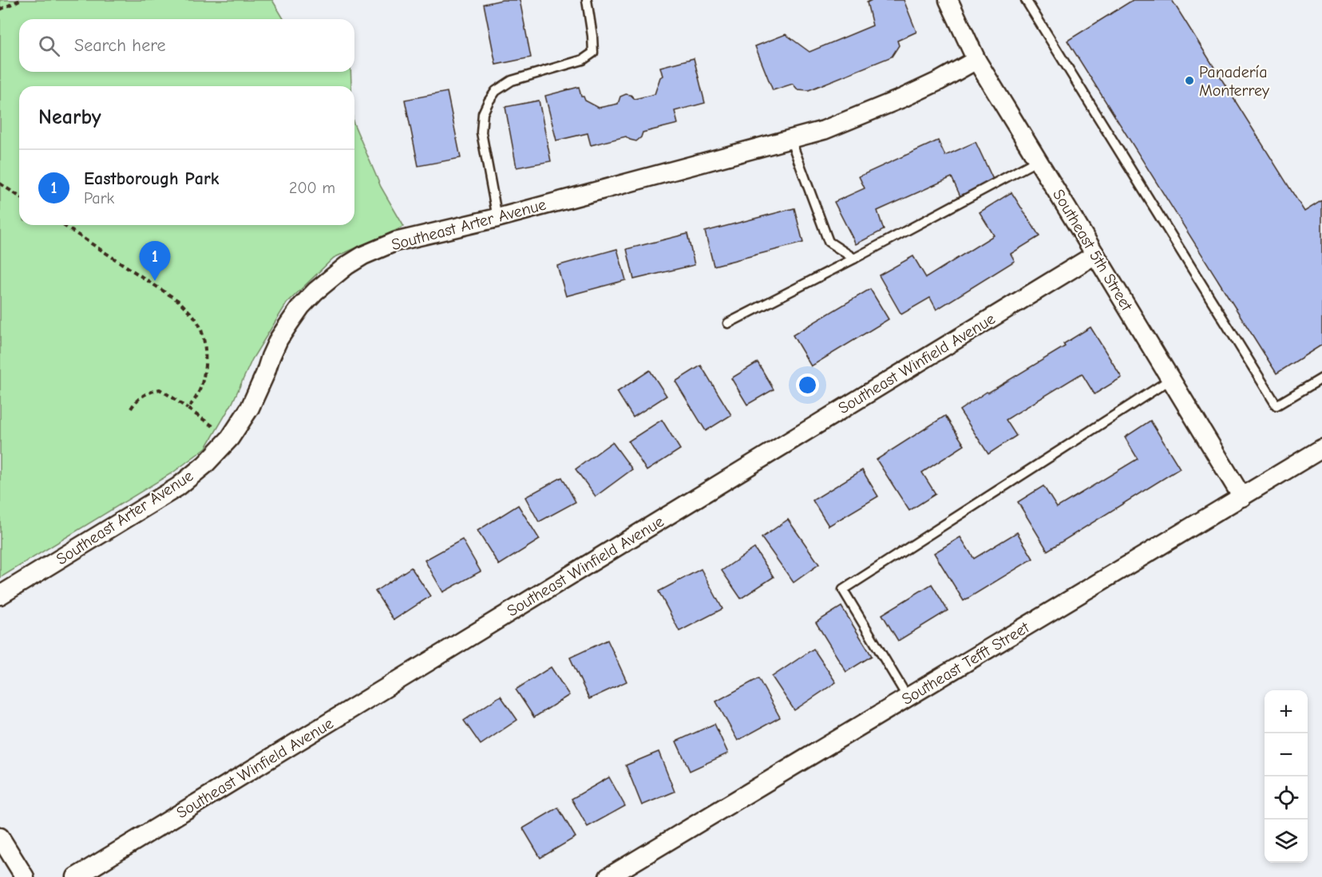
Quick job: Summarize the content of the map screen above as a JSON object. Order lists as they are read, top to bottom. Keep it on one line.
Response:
{"streets":{"street":["Southeast Arter Avenue","Southeast 5th Street","Southeast Winfield Avenue","Southeast Tefft Street"]},"crossings":[["Southeast Arter Avenue","Southeast 5th Street"],["Southeast 5th Street","Southeast Winfield Avenue"],["Southeast 5th Street","Southeast Tefft Street"]],"places":["Panadería Monterrey"],"page":{"search":"Search here","heading":"Nearby","list":[{"mark":"1","name":"Eastborough Park","note":"Park","value":"200 m"}],"pins":"1","map_buttons":["+","−"]}}
